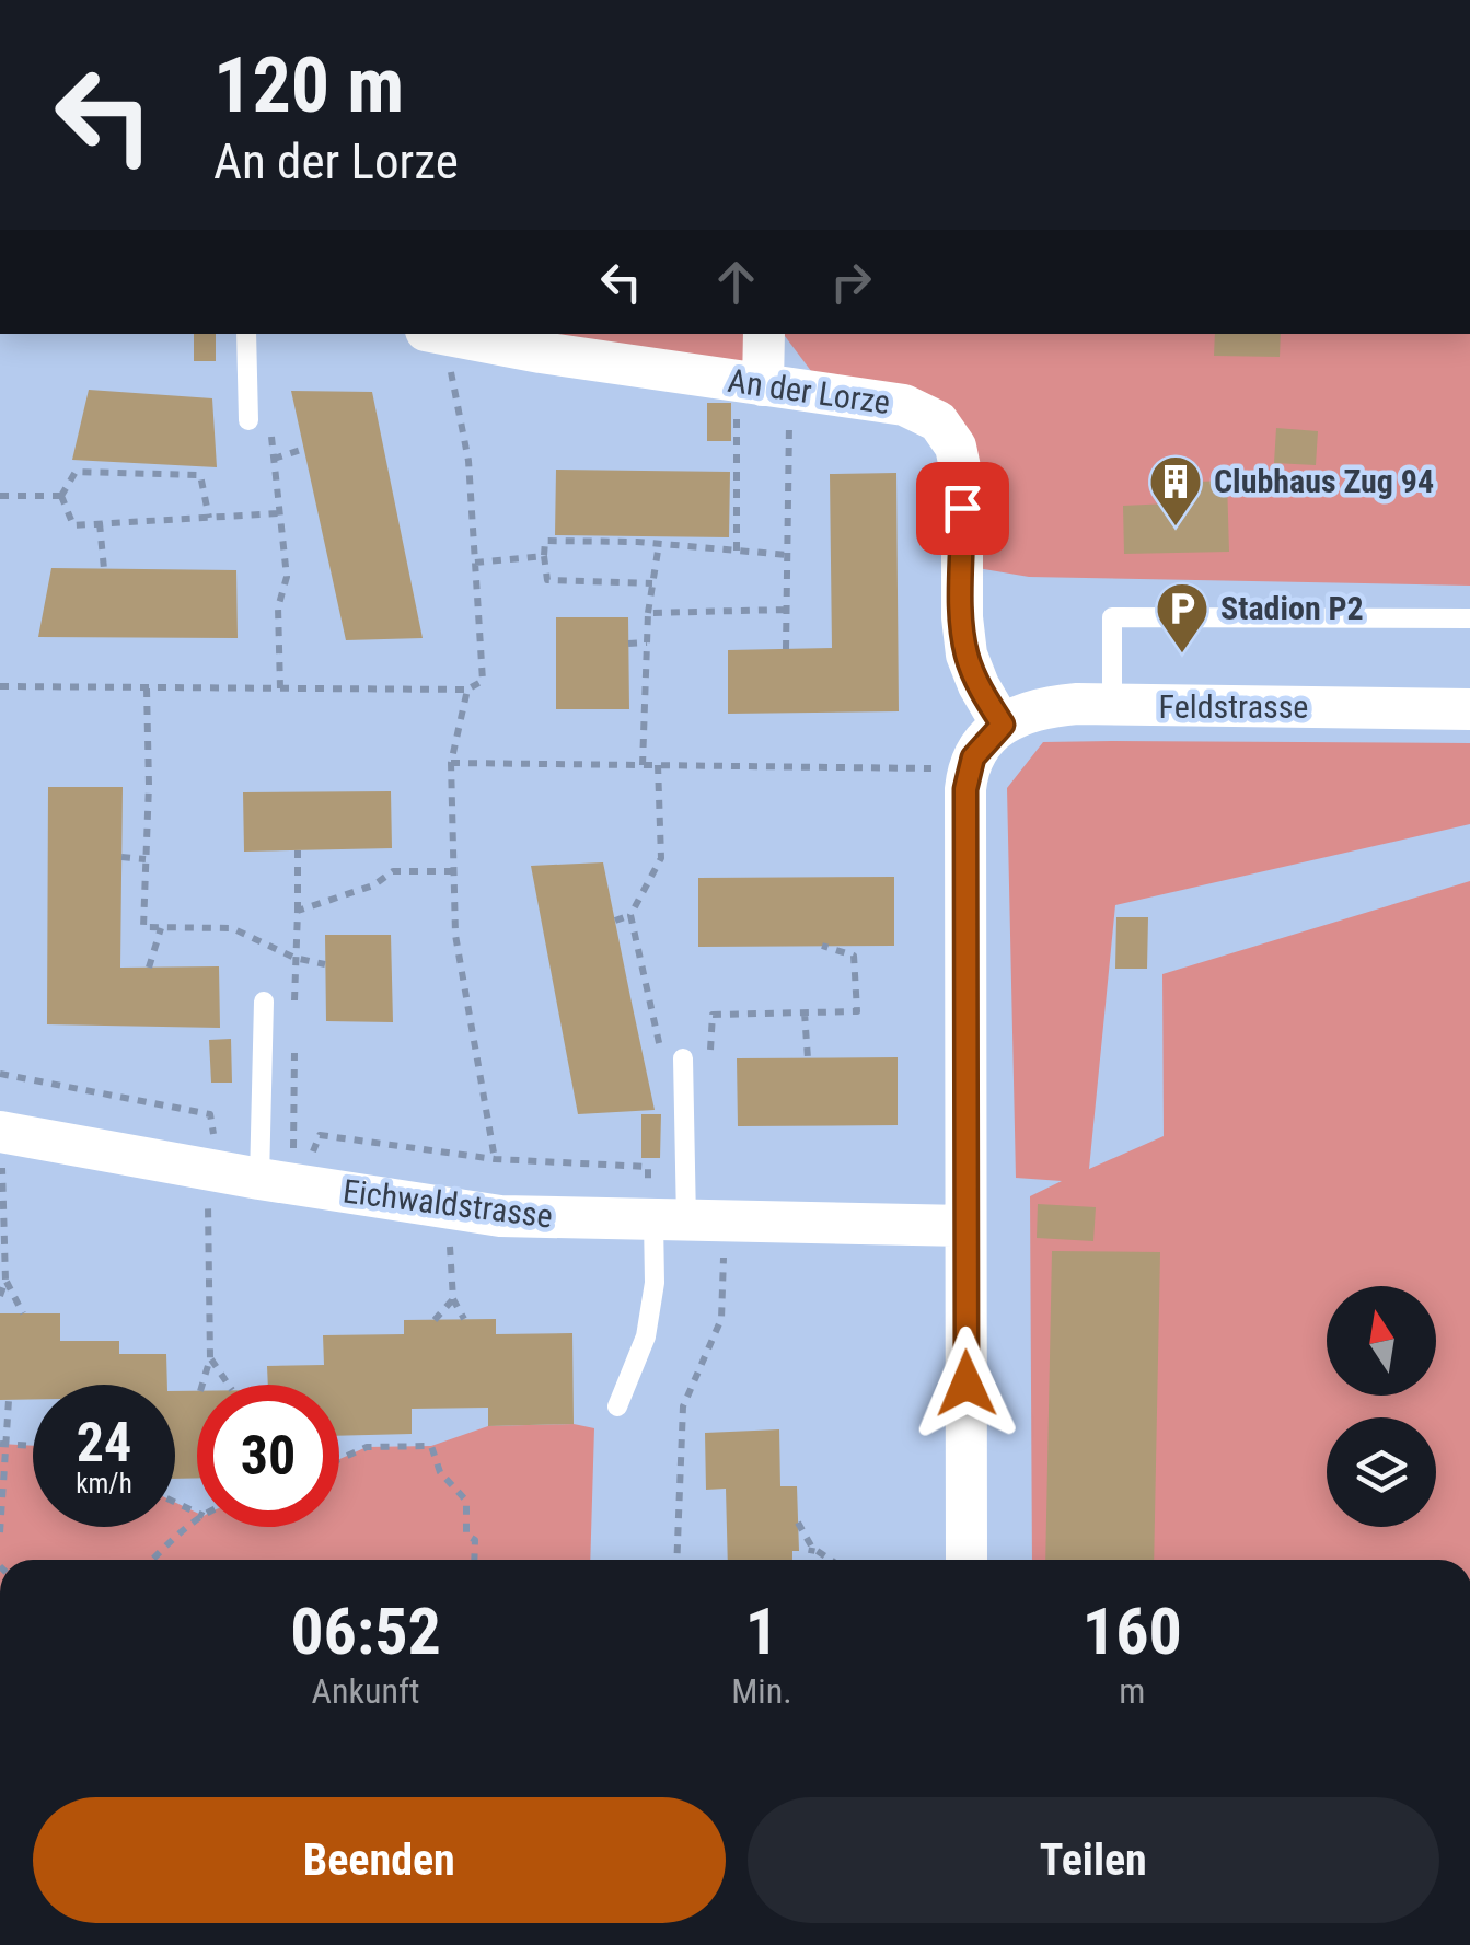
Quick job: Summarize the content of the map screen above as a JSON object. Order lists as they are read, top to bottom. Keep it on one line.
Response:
{"streets":{"street":["An der Lorze","Feldstrasse","Eichwaldstrasse"]},"crossings":[["An der Lorze","Feldstrasse"]],"places":{"building":["Clubhaus Zug 94"],"parking":["Stadion P2"]},"north":"top","page":{"turn":["120 m","An der Lorze"],"speed":"24 km/h","limit":"30","eta":["06:52","Ankunft","1","Min.","160","m"],"buttons":["Beenden","Teilen"]}}
